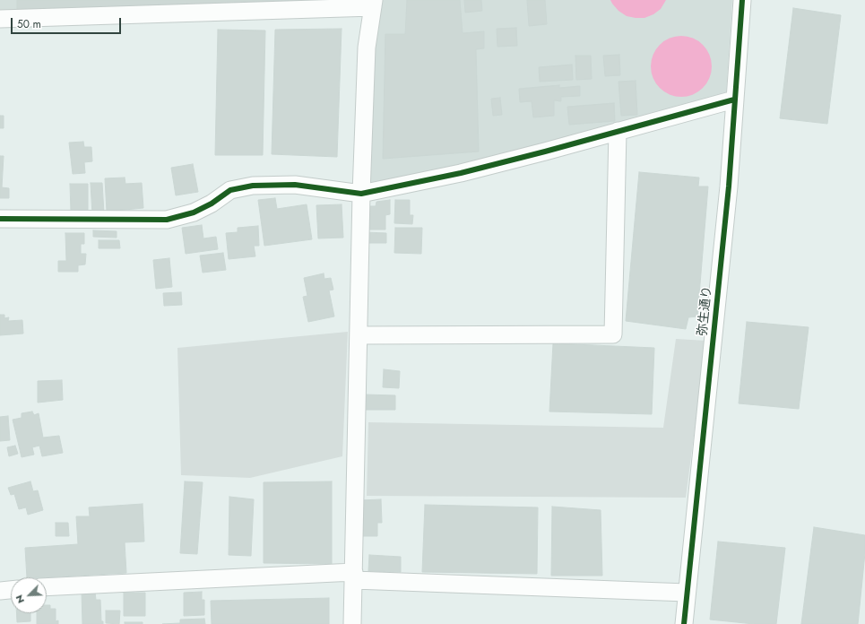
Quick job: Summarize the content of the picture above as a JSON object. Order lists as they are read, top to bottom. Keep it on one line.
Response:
{"streets":{"street":["弥生通り"]},"scale_bar":"50 m","north":"bottom left"}
